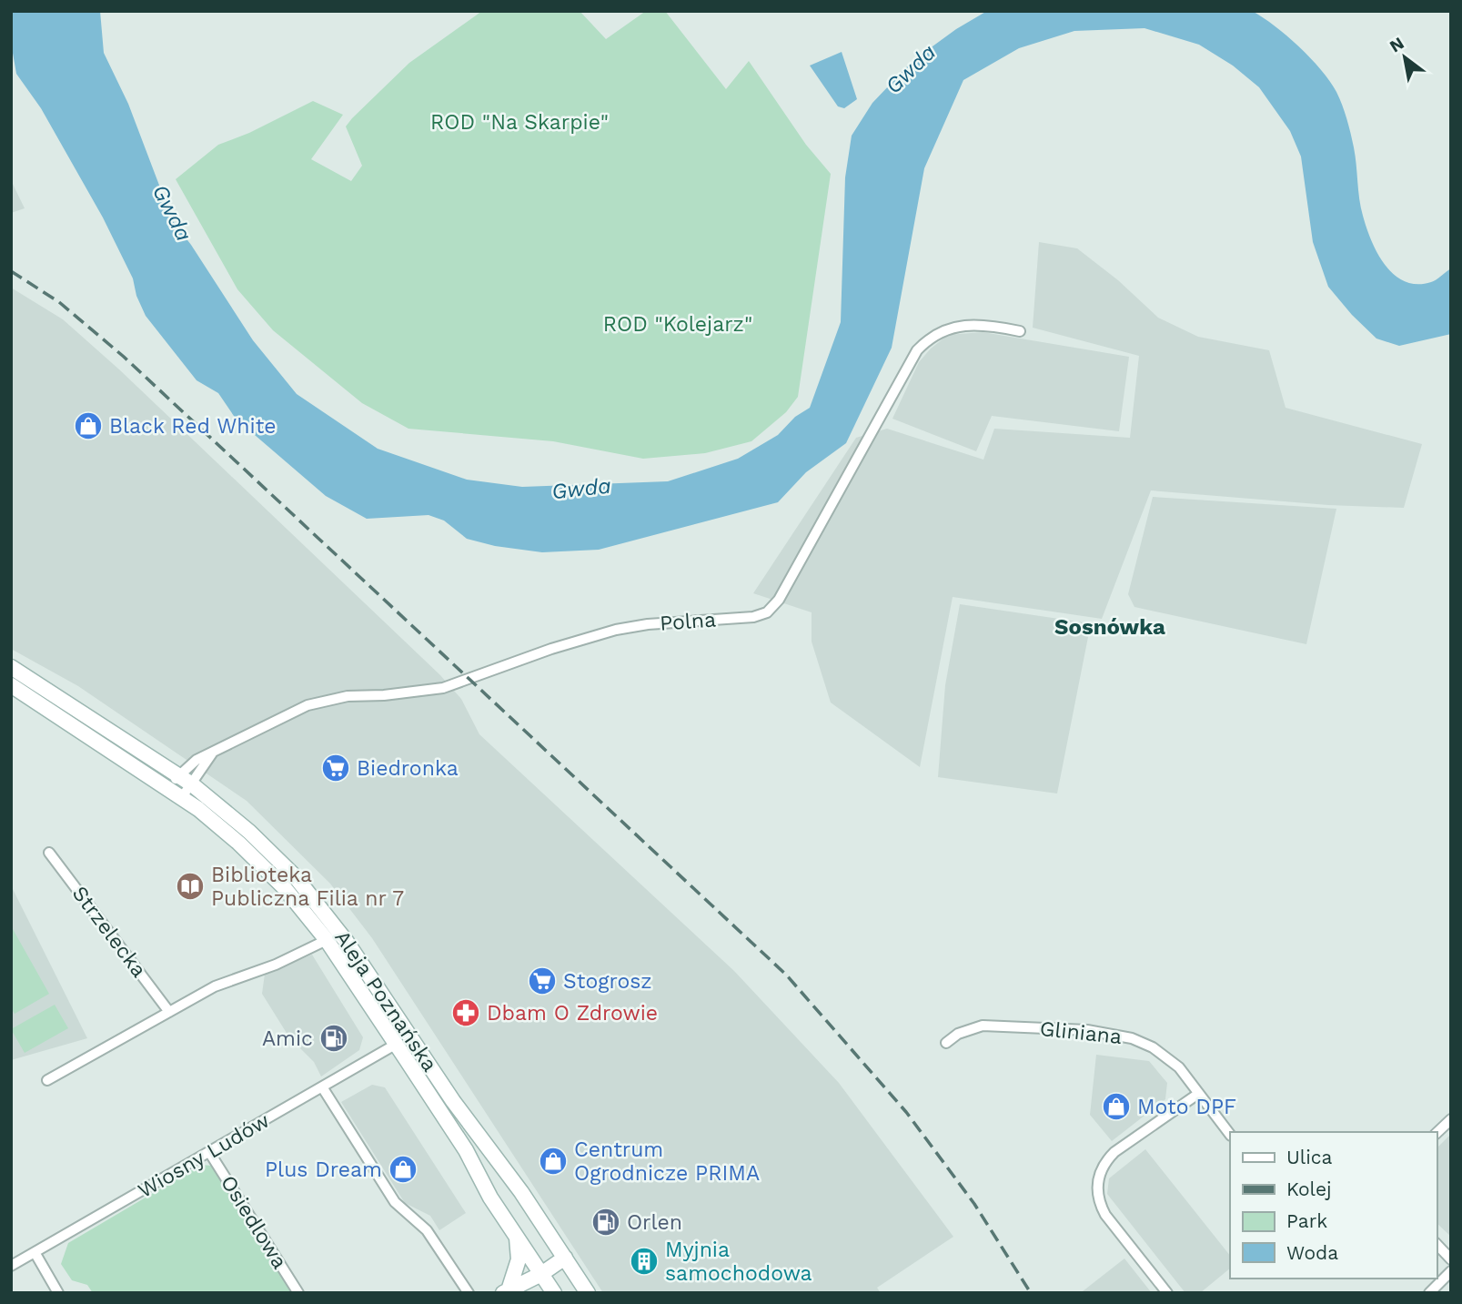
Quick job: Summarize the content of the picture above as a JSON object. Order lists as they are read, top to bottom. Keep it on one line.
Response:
{"streets":{"main road":["Aleja Poznańska"],"street":["Polna","Strzelecka","Gliniana","Wiosny Ludów","Osiedlowa"]},"crossings":[["Polna","Aleja Poznańska"],["Aleja Poznańska","Wiosny Ludów"],["Wiosny Ludów","Osiedlowa"]],"districts":["Sosnówka"],"water":["Gwda"],"parks":["ROD \"Na Skarpie\"","ROD \"Kolejarz\""],"places":{"shop":["Black Red White","Moto DPF","Centrum Ogrodnicze PRIMA","Plus Dream"],"supermarket":["Biedronka","Stogrosz"],"library":["Biblioteka Publiczna Filia nr 7"],"pharmacy":["Dbam O Zdrowie"],"fuel station":["Amic","Orlen"],"building":["Myjnia samochodowa"]},"legend":["Ulica","Kolej","Park","Woda"],"north":"top left"}
